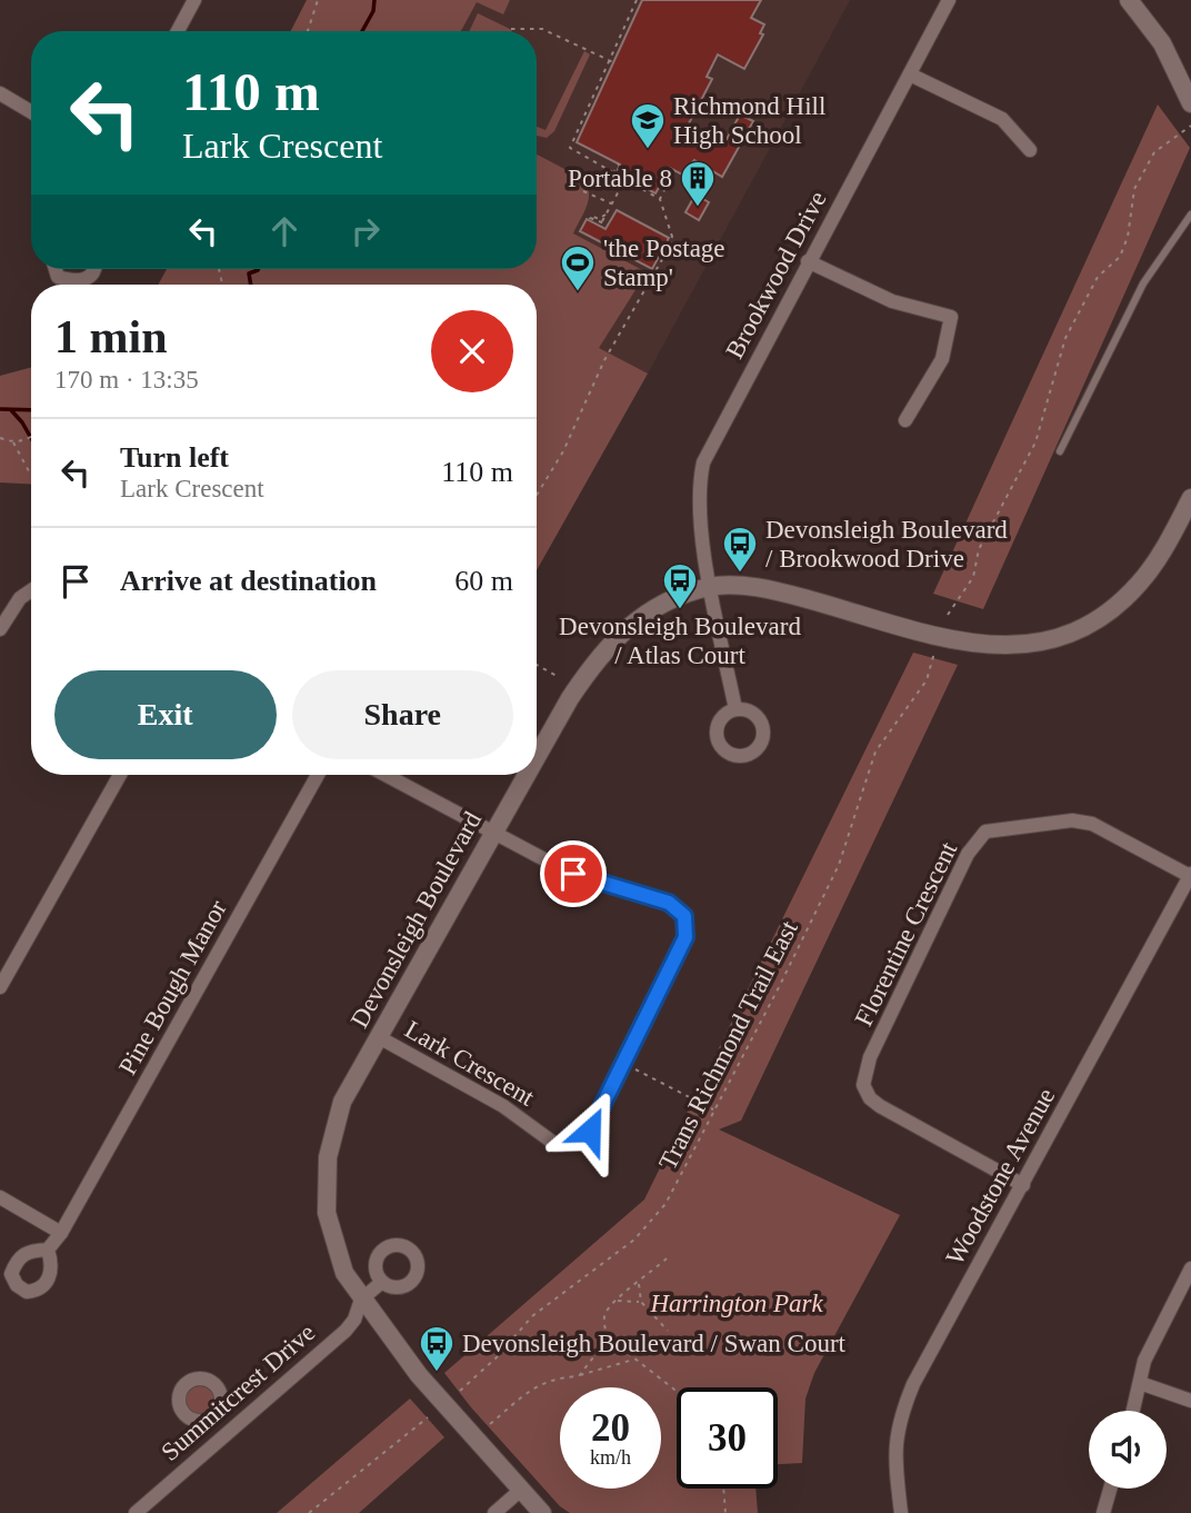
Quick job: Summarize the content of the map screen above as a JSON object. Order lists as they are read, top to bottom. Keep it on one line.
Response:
{"streets":{"street":["Brookwood Drive","Devonsleigh Boulevard","Florentine Crescent","Pine Bough Manor","Lark Crescent","Woodstone Avenue","Summitcrest Drive"],"path":["Trans Richmond Trail East"]},"crossings":[["Brookwood Drive","Devonsleigh Boulevard"],["Devonsleigh Boulevard","Lark Crescent"],["Devonsleigh Boulevard","Summitcrest Drive"],["Florentine Crescent","Woodstone Avenue"]],"parks":["Harrington Park"],"places":{"school or university":["Richmond Hill High School"],"building":["Portable 8"],"sports":["'the Postage Stamp'"],"bus stop":["Devonsleigh Boulevard / Brookwood Drive","Devonsleigh Boulevard / Atlas Court","Devonsleigh Boulevard / Swan Court"]},"page":{"turn":["110 m","Lark Crescent"],"heading":["1 min","170 m · 13:35"],"list":[{"name":"Turn left","note":"Lark Crescent","value":"110 m"},{"name":"Arrive at destination","value":"60 m"}],"buttons":["Exit","Share"],"speed":"20 km/h","limit":"30"}}
